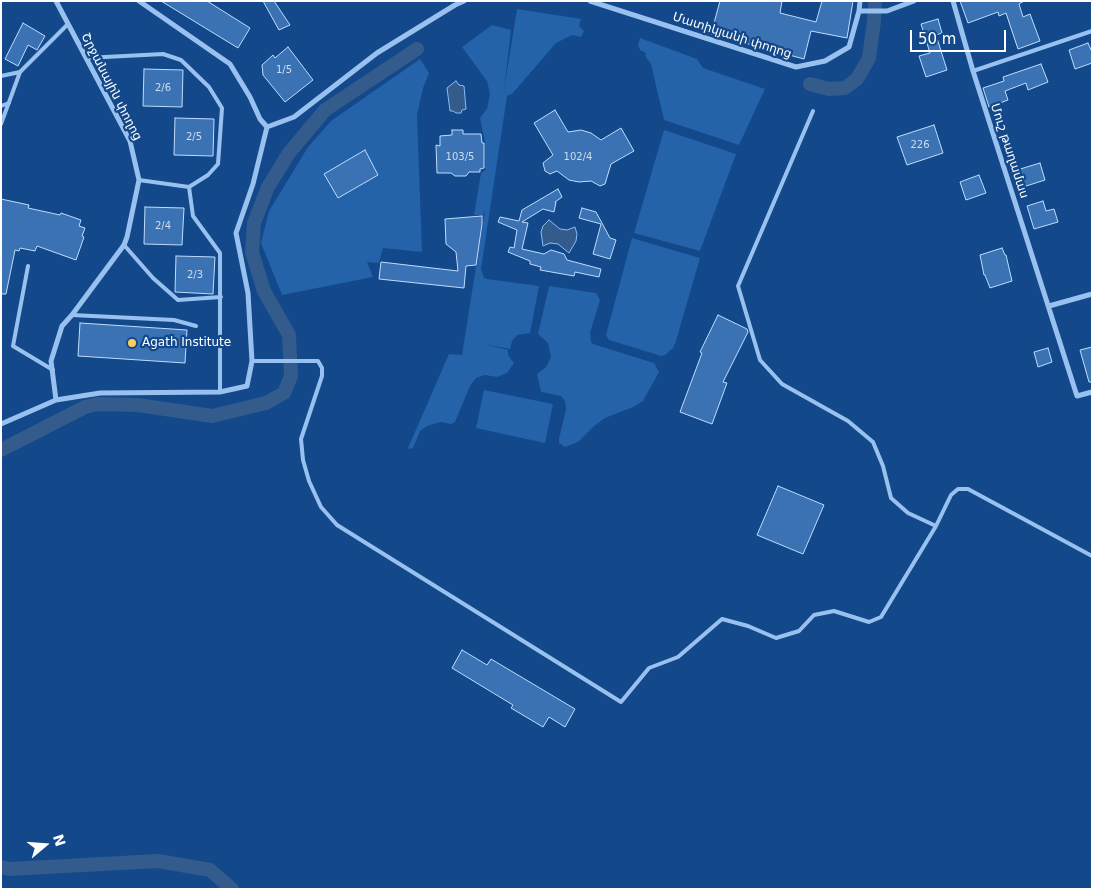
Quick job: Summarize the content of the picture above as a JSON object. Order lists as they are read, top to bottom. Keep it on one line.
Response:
{"streets":{"street":["Մատիկյանի փողոց","Շրջանային փողոց","Մուշ թաղամաս"]},"places":["Agath Institute"],"house_numbers":["1/5","2/6","2/5","226","103/5","102/4","2/4","2/3"],"scale_bar":"50 m","north":"right"}
